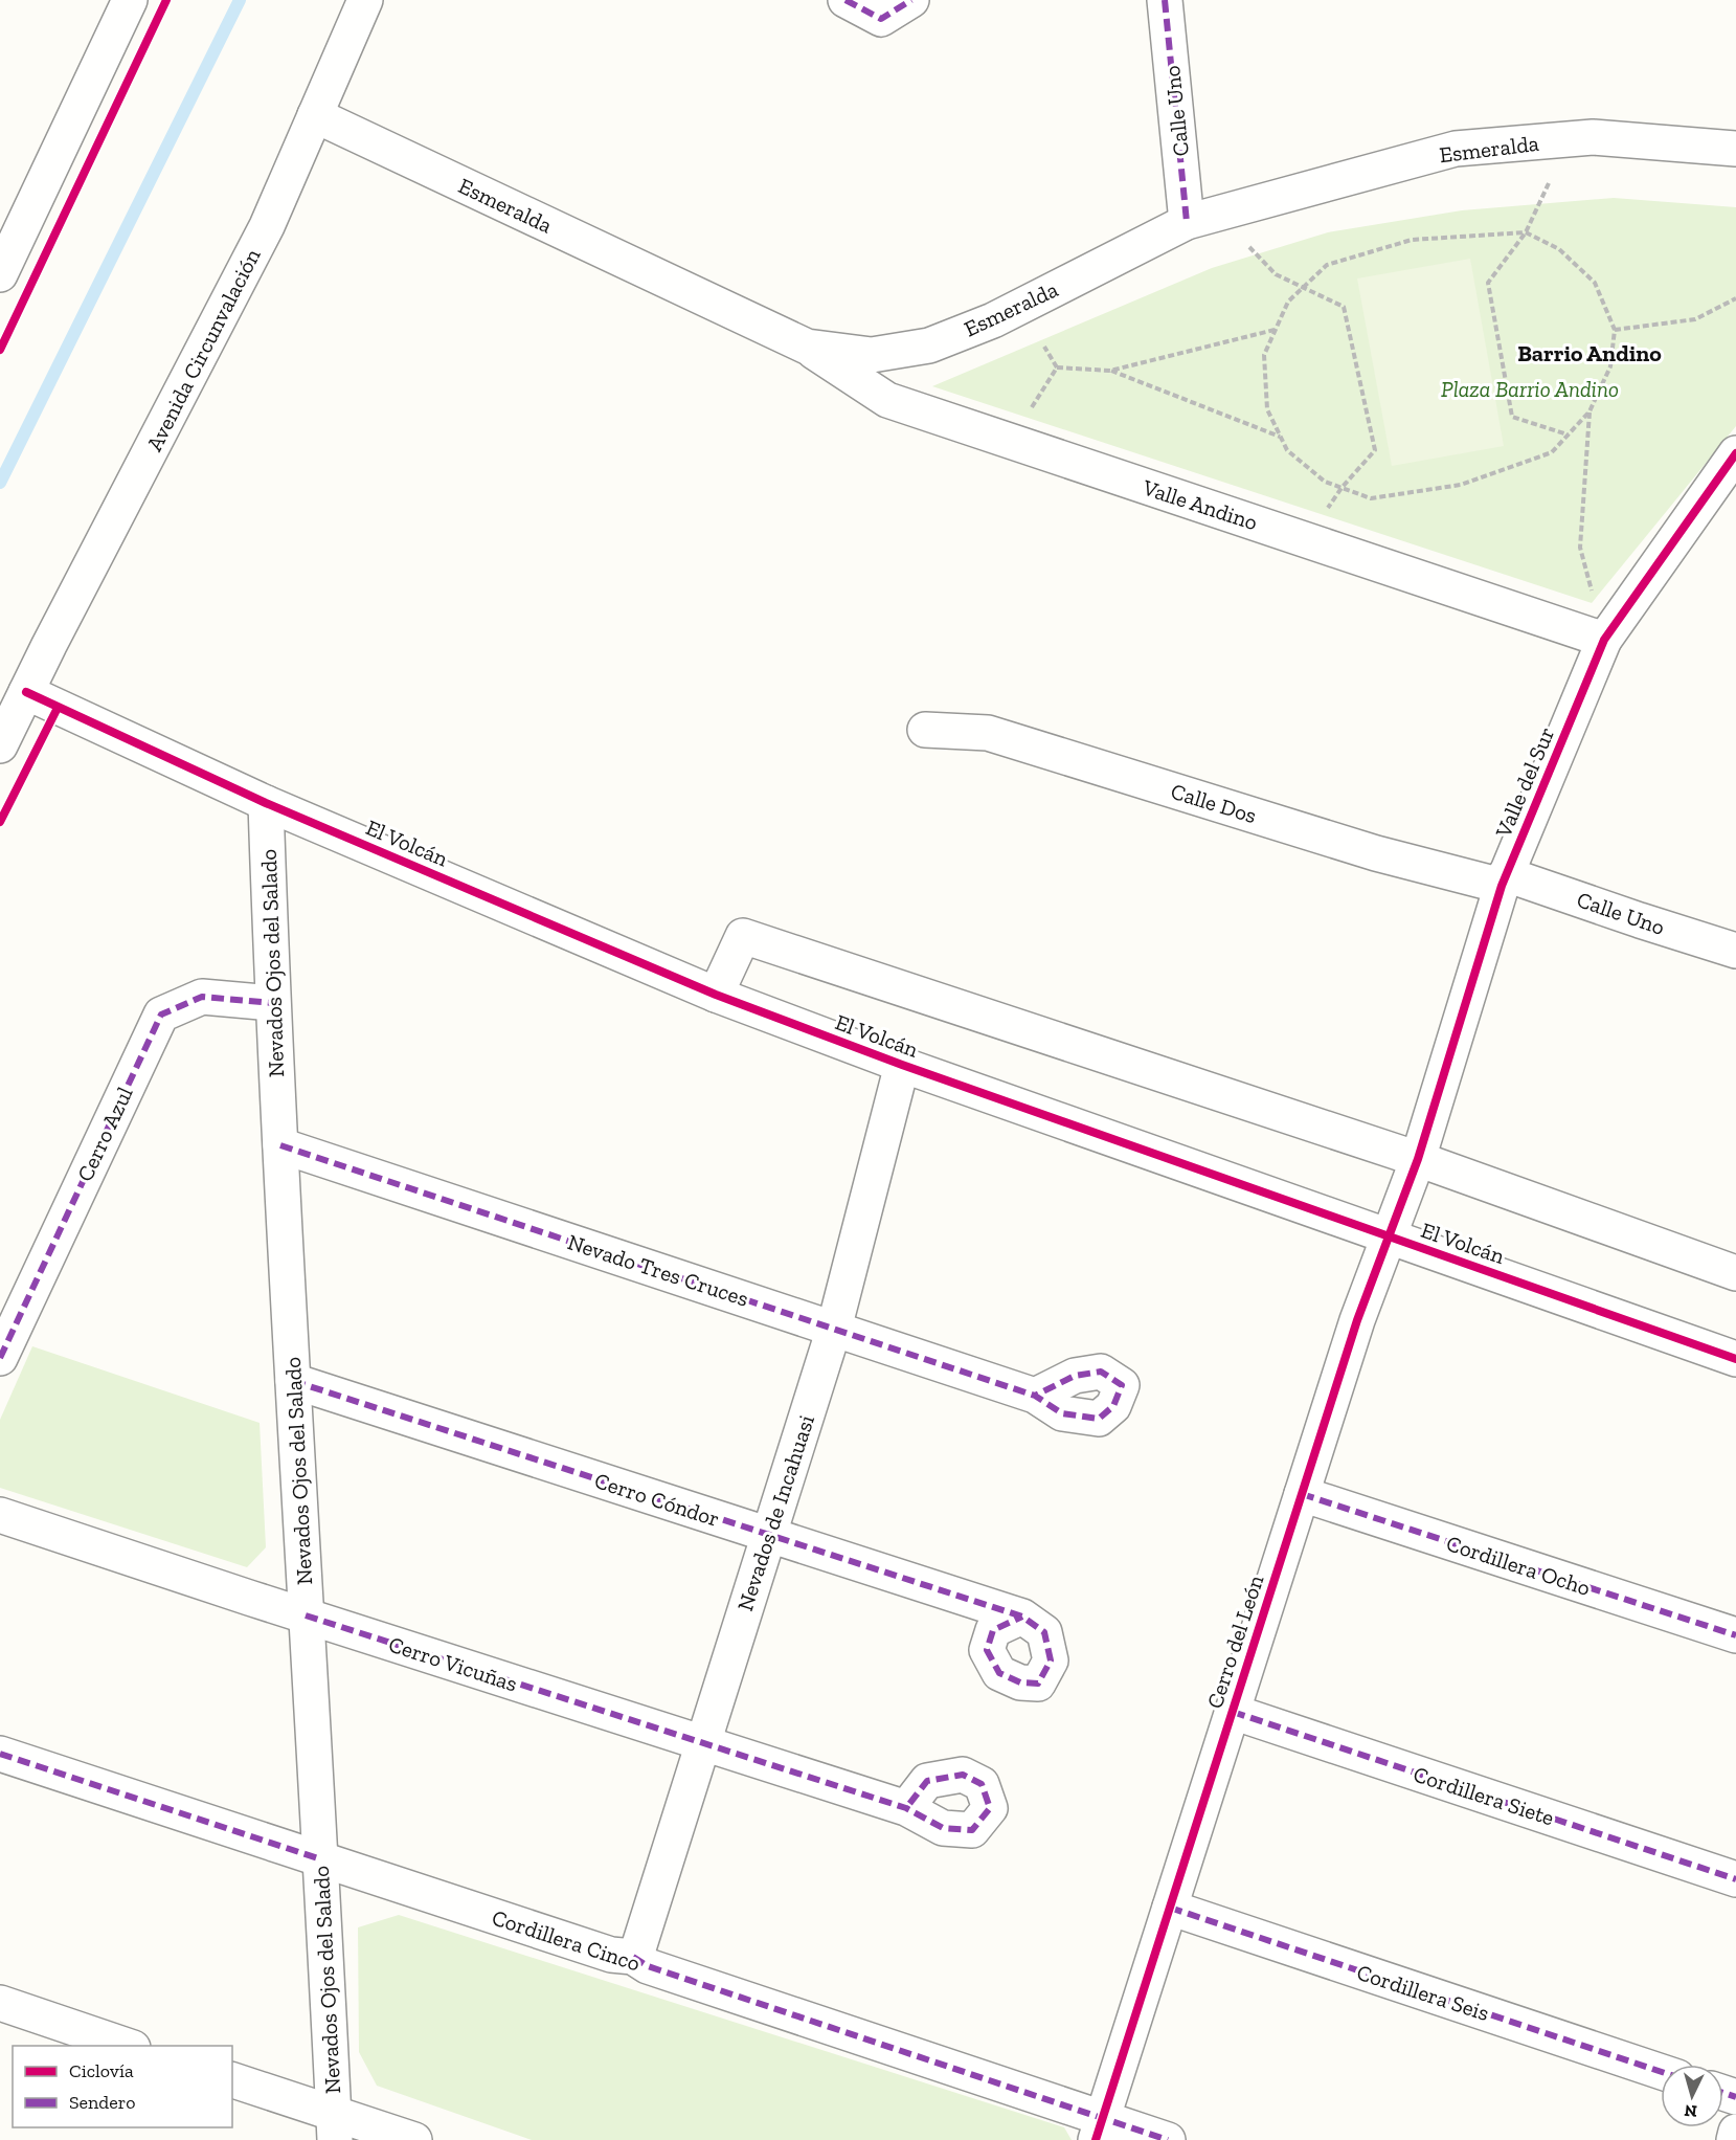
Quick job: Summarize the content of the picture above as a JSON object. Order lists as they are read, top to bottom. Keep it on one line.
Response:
{"streets":{"street":["Calle Uno","Esmeralda","Avenida Circunvalación","Valle Andino","Valle del Sur","Calle Dos","El Volcán","Nevados Ojos del Salado","Cerro Azul","Nevado Tres Cruces","Cerro Cóndor","Nevados de Incahuasi","Cordillera Ocho","Cerro del León","Cerro Vicuñas","Cordillera Siete","Cordillera Cinco","Cordillera Seis"]},"crossings":[["Calle Uno","Esmeralda"],["Calle Uno","Valle del Sur"],["Calle Uno","Calle Dos"],["Esmeralda","Avenida Circunvalación"],["Esmeralda","Valle Andino"],["Avenida Circunvalación","El Volcán"],["Valle Andino","Valle del Sur"],["Valle del Sur","Calle Dos"],["Valle del Sur","Cerro del León"],["El Volcán","Nevados Ojos del Salado"],["El Volcán","Nevados de Incahuasi"],["El Volcán","Cerro del León"],["Nevados Ojos del Salado","Cerro Azul"],["Nevados Ojos del Salado","Nevado Tres Cruces"],["Nevados Ojos del Salado","Cerro Cóndor"],["Nevados Ojos del Salado","Cerro Vicuñas"],["Nevados Ojos del Salado","Cordillera Cinco"],["Nevado Tres Cruces","Nevados de Incahuasi"],["Cerro Cóndor","Nevados de Incahuasi"],["Nevados de Incahuasi","Cerro Vicuñas"],["Nevados de Incahuasi","Cordillera Cinco"],["Cordillera Ocho","Cerro del León"],["Cerro del León","Cordillera Siete"],["Cerro del León","Cordillera Cinco"],["Cerro del León","Cordillera Seis"]],"districts":["Barrio Andino"],"parks":["Plaza Barrio Andino"],"legend":["Ciclovía","Sendero"],"north":"bottom"}
